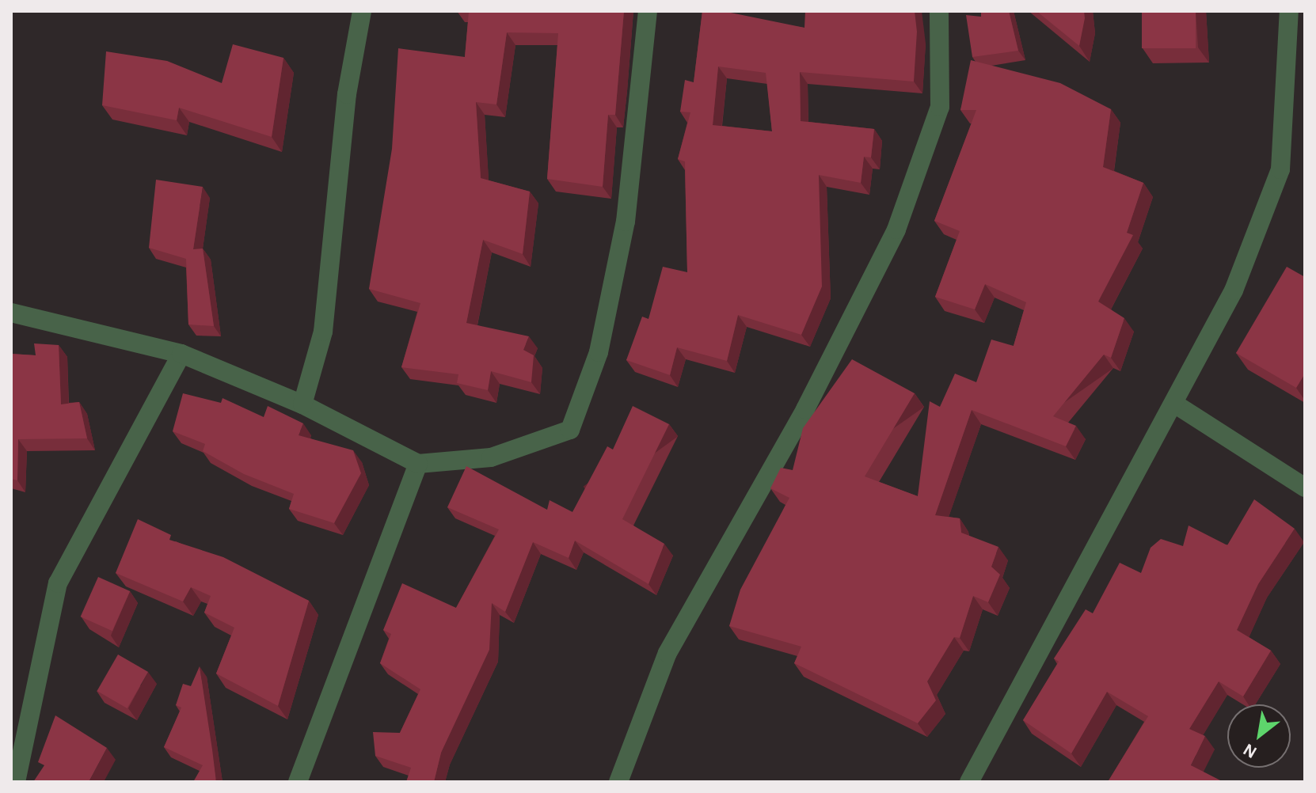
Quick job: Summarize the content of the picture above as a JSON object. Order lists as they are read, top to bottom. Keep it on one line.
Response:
{"north":"bottom left"}
